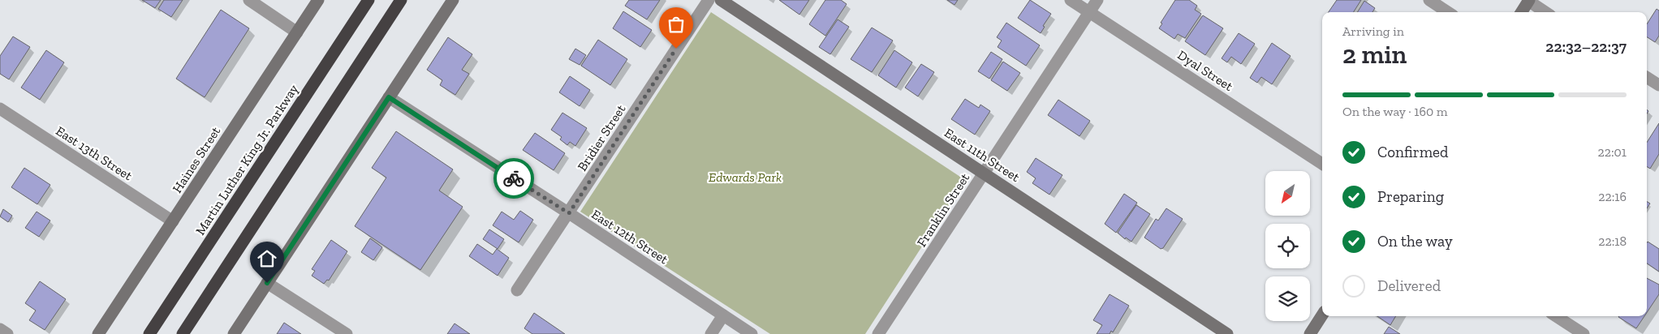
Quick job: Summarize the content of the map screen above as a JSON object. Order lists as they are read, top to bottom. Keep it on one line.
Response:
{"streets":{"highway":["Martin Luther King Jr. Parkway"],"street":["Dyal Street","Bridier Street","East 13th Street","East 11th Street","Haines Street","Franklin Street","East 12th Street"]},"crossings":[["Dyal Street","Franklin Street"],["Bridier Street","East 12th Street"],["East 13th Street","Haines Street"],["East 11th Street","Franklin Street"]],"parks":["Edwards Park"],"north":"bottom left","page":{"heading":["2 min","Arriving in","22:32–22:37"],"bar":"On the way · 160 m","list":[["Confirmed","22:01"],["Preparing","22:16"],["On the way","22:18"],"Delivered"]}}
